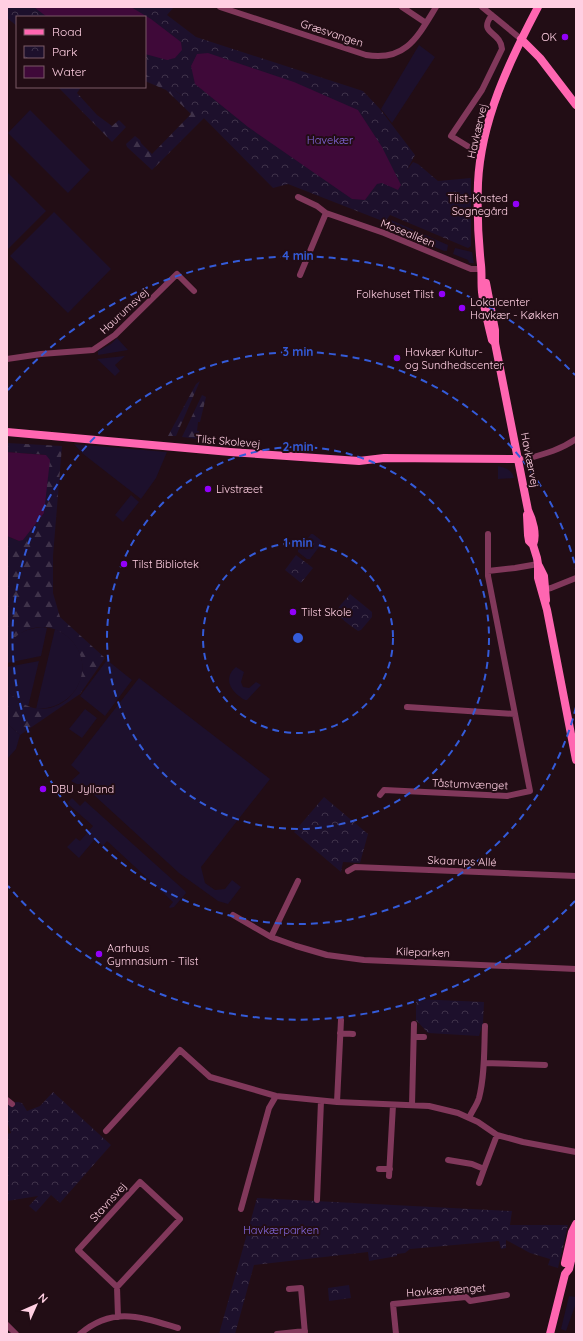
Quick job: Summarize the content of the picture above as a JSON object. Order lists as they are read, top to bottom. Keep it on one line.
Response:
{"streets":{"street":["Græsvangen","Havkærvej","Mosealléen","Haurumsvej","Tilst Skolevej","Tåstumvænget","Skaarups Allé","Kileparken","Stavnsvej","Havkærvænget"]},"crossings":[["Havkærvej","Mosealléen"],["Havkærvej","Tilst Skolevej"]],"parks":["Havekær","Havkærparken"],"places":["OK","Tilst-Kasted Sognegård","Folkehuset Tilst","Lokalcenter Havkær - Køkken","Havkær Kultur- og Sundhedscenter","Livstræet","Tilst Bibliotek","Tilst Skole","DBU Jylland","Aarhuus Gymnasium - Tilst"],"legend":["Road","Park","Water"],"north":"top right","rings":["4 min","3 min","2 min","1 min"]}
